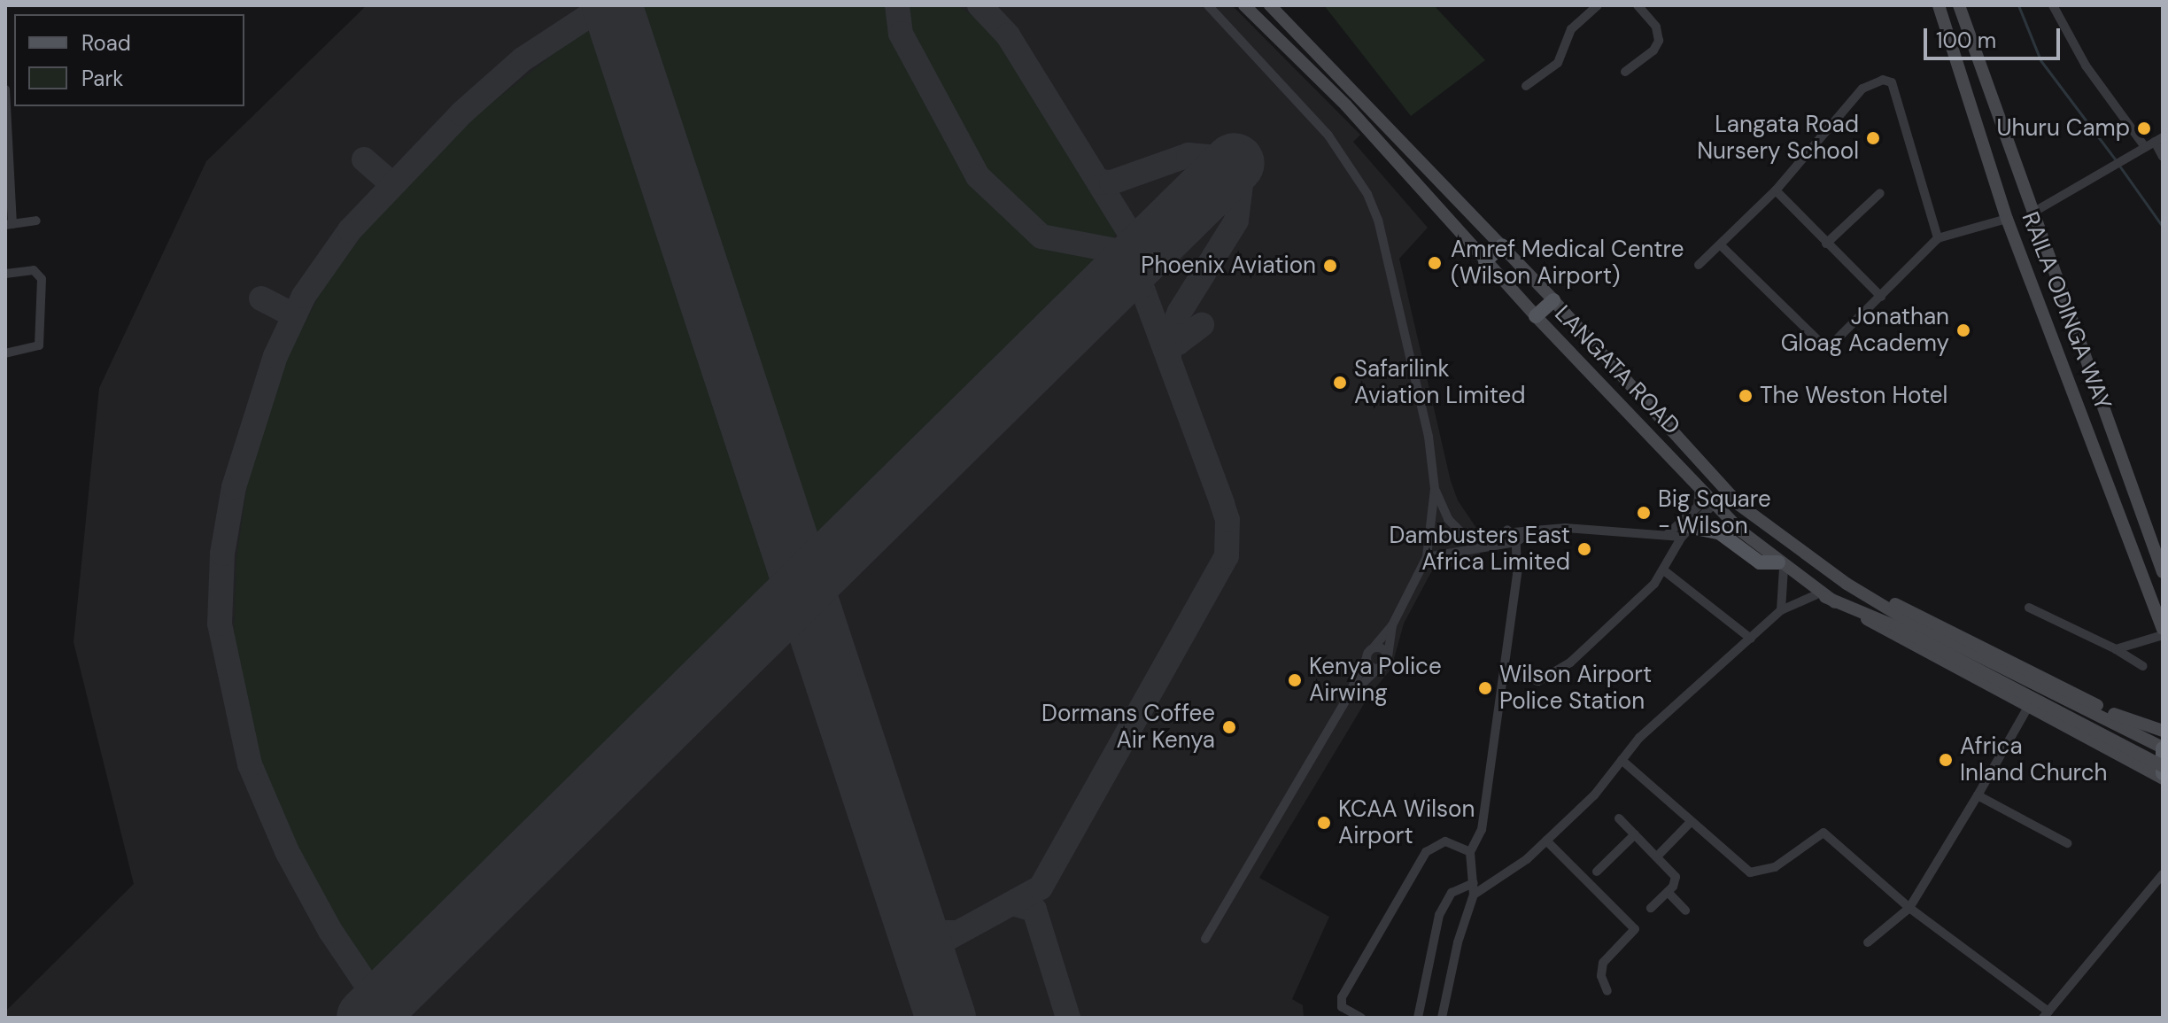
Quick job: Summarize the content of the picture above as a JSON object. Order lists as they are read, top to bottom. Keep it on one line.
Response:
{"streets":{"main road":["RAILA ODINGA WAY","LANGATA ROAD"]},"places":["Uhuru Camp","Langata Road Nursery School","Amref Medical Centre (Wilson Airport)","Phoenix Aviation","Jonathan Gloag Academy","Safarilink Aviation Limited","The Weston Hotel","Big Square - Wilson","Dambusters East Africa Limited","Kenya Police Airwing","Wilson Airport Police Station","Dormans Coffee Air Kenya","Africa Inland Church","KCAA Wilson Airport"],"legend":["Road","Park"],"scale_bar":"100 m"}
